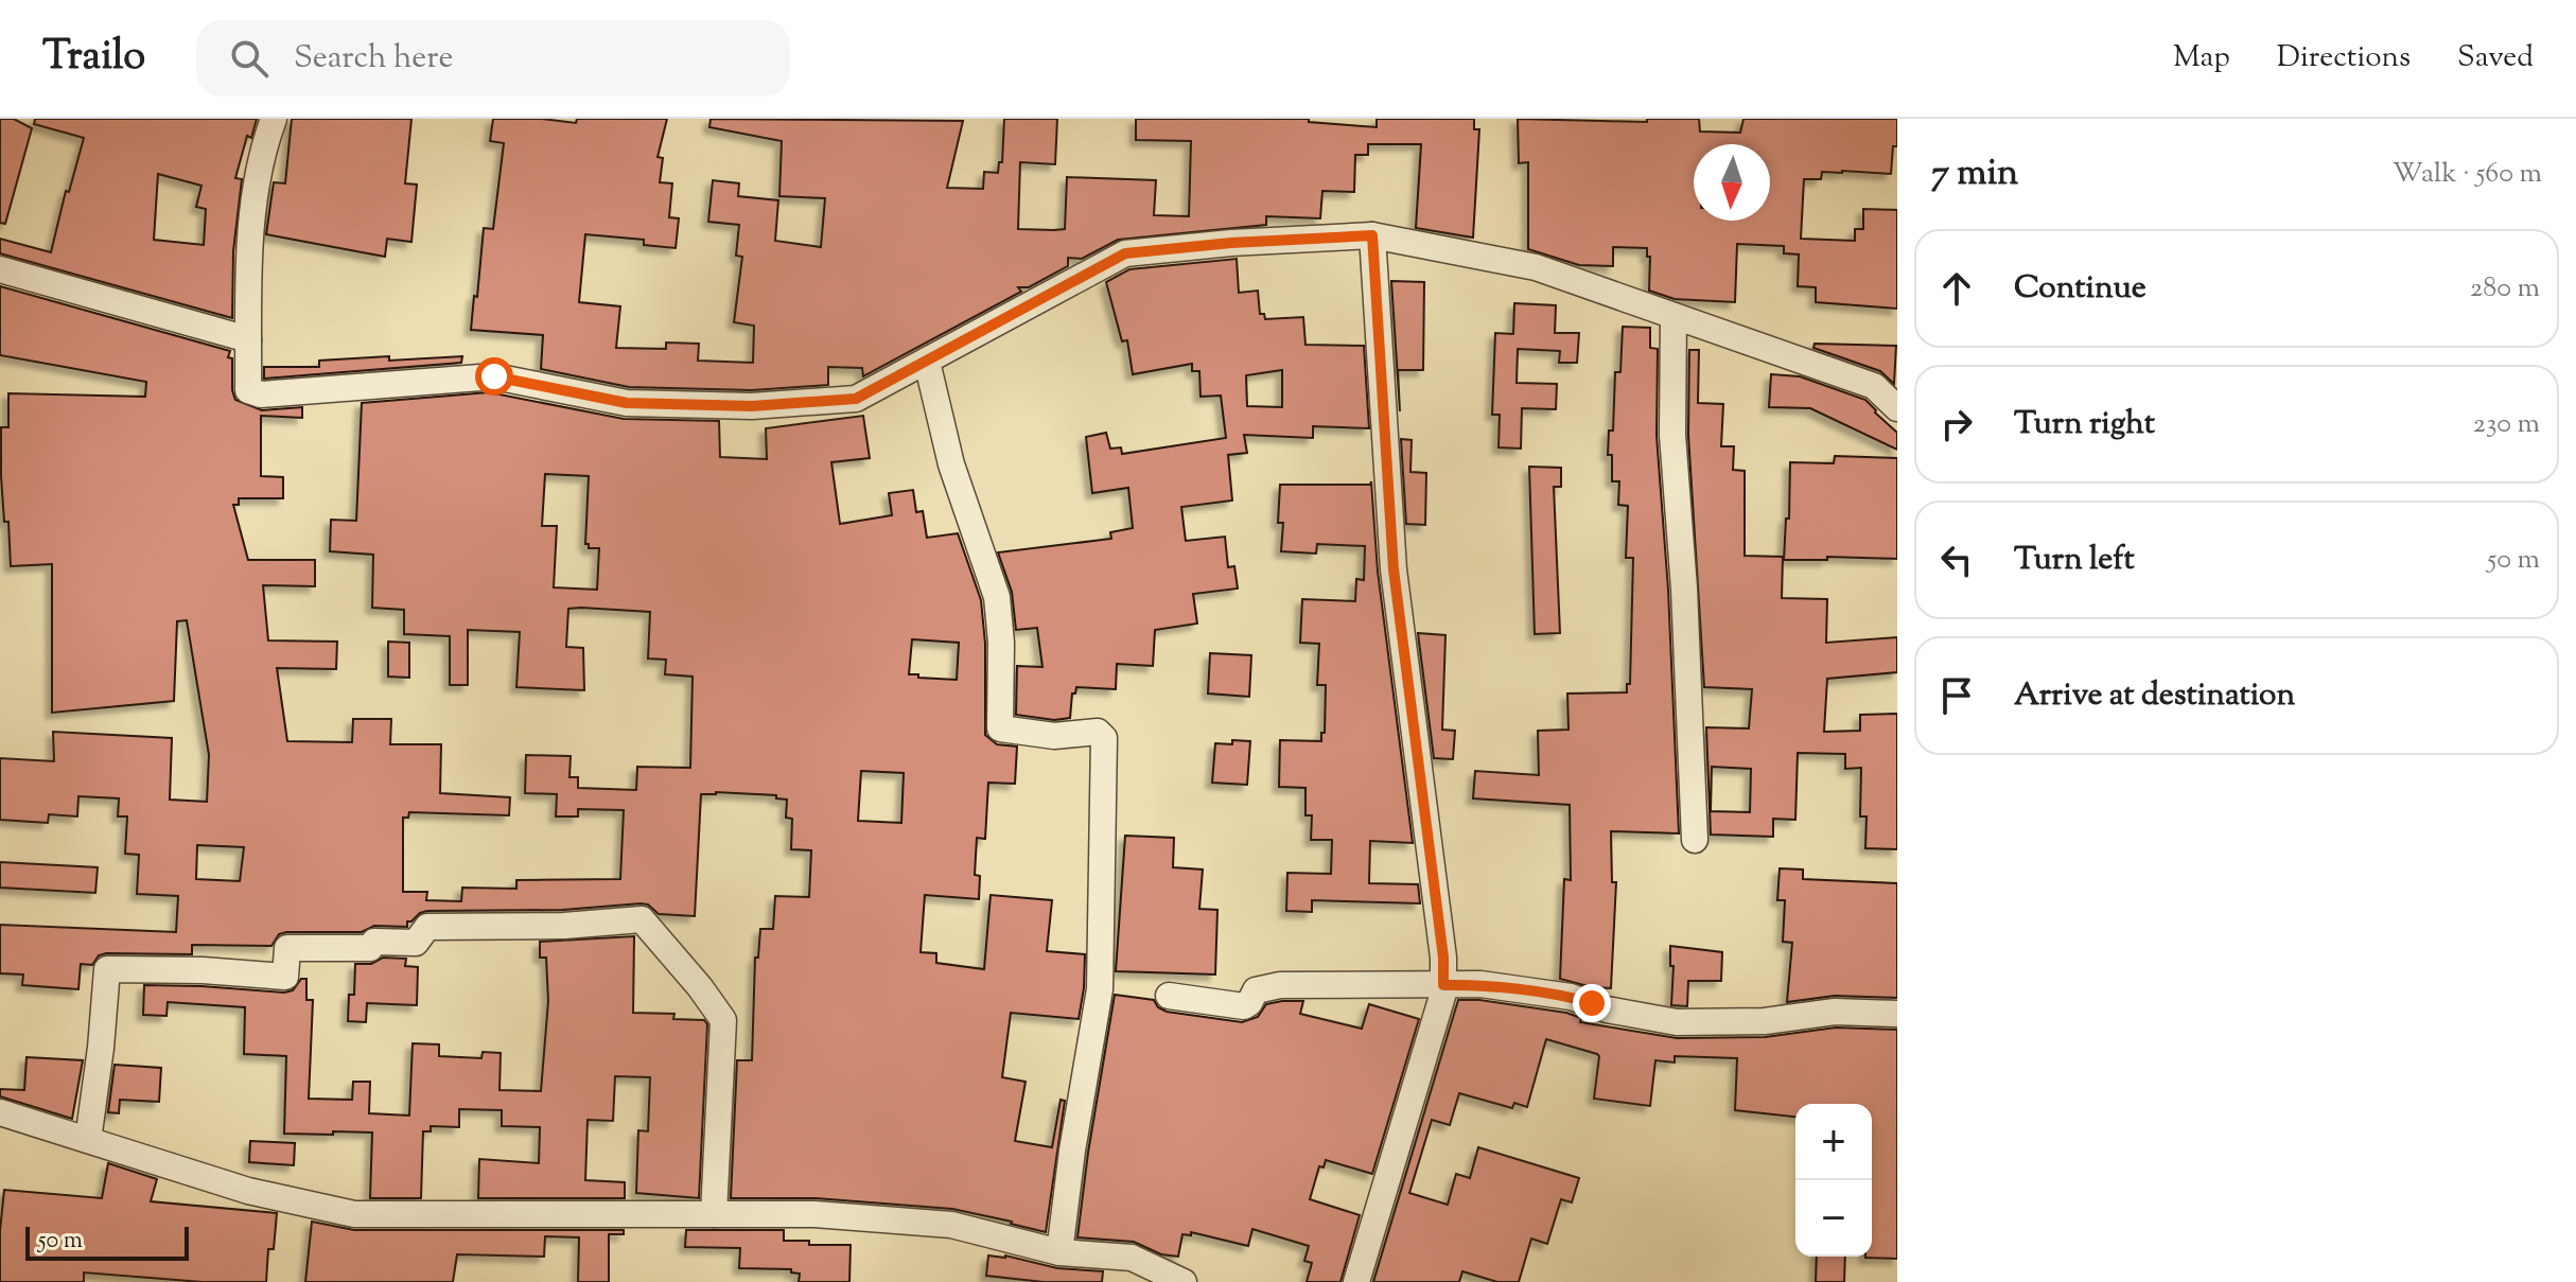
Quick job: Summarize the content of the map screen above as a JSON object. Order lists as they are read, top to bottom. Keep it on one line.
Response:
{"scale_bar":"50 m","north":"bottom","page":{"header":"Trailo","search":"Search here","nav":["Map","Directions","Saved"],"heading":["7 min","Walk · 560 m"],"list":[["Continue","280 m"],["Turn right","230 m"],["Turn left","50 m"],"Arrive at destination"],"map_buttons":["+","−"],"scale":"50 m"}}
